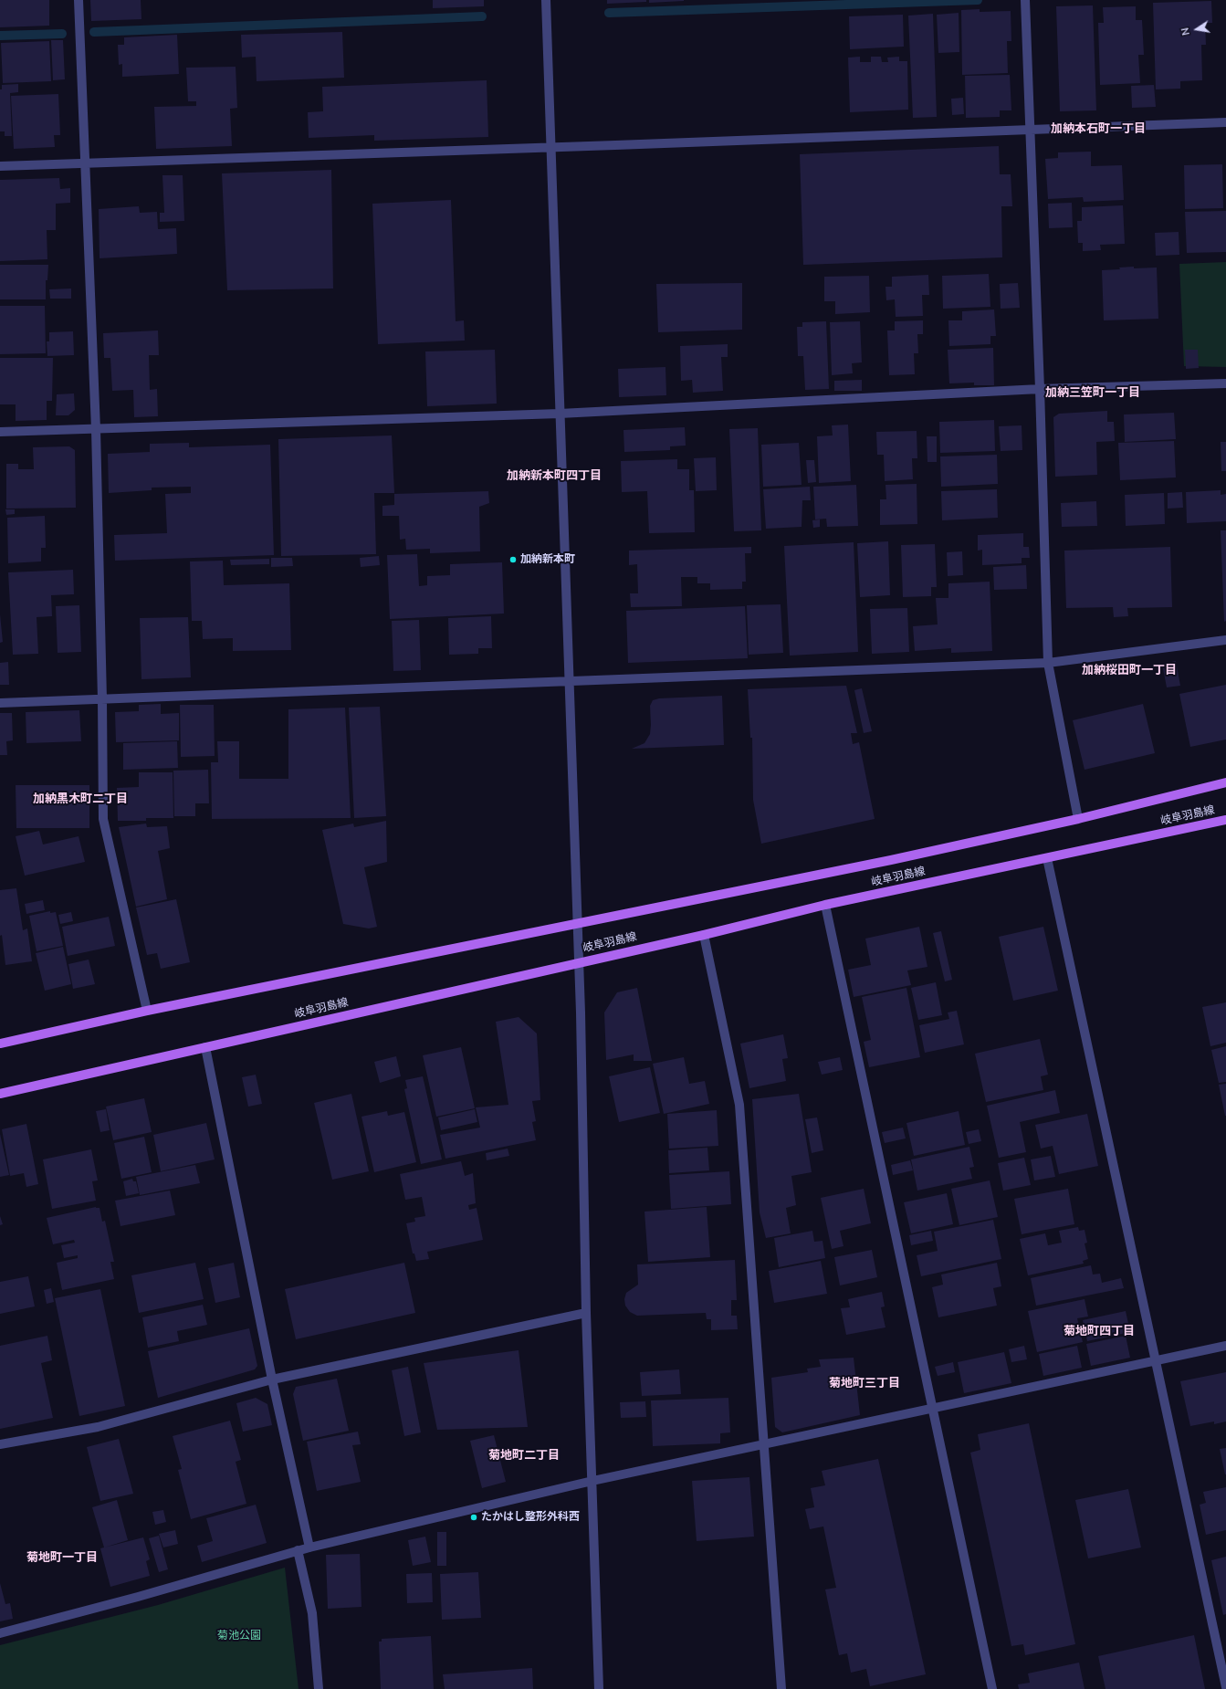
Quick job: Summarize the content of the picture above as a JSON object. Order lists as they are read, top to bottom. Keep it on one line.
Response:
{"streets":{"main road":["岐阜羽島線"]},"districts":["加納本石町一丁目","加納三笠町一丁目","加納新本町四丁目","加納桜田町一丁目","加納黒木町二丁目","菊地町四丁目","菊地町三丁目","菊地町二丁目","菊地町一丁目"],"parks":["菊池公園"],"places":["加納新本町","たかはし整形外科西"],"north":"left"}
